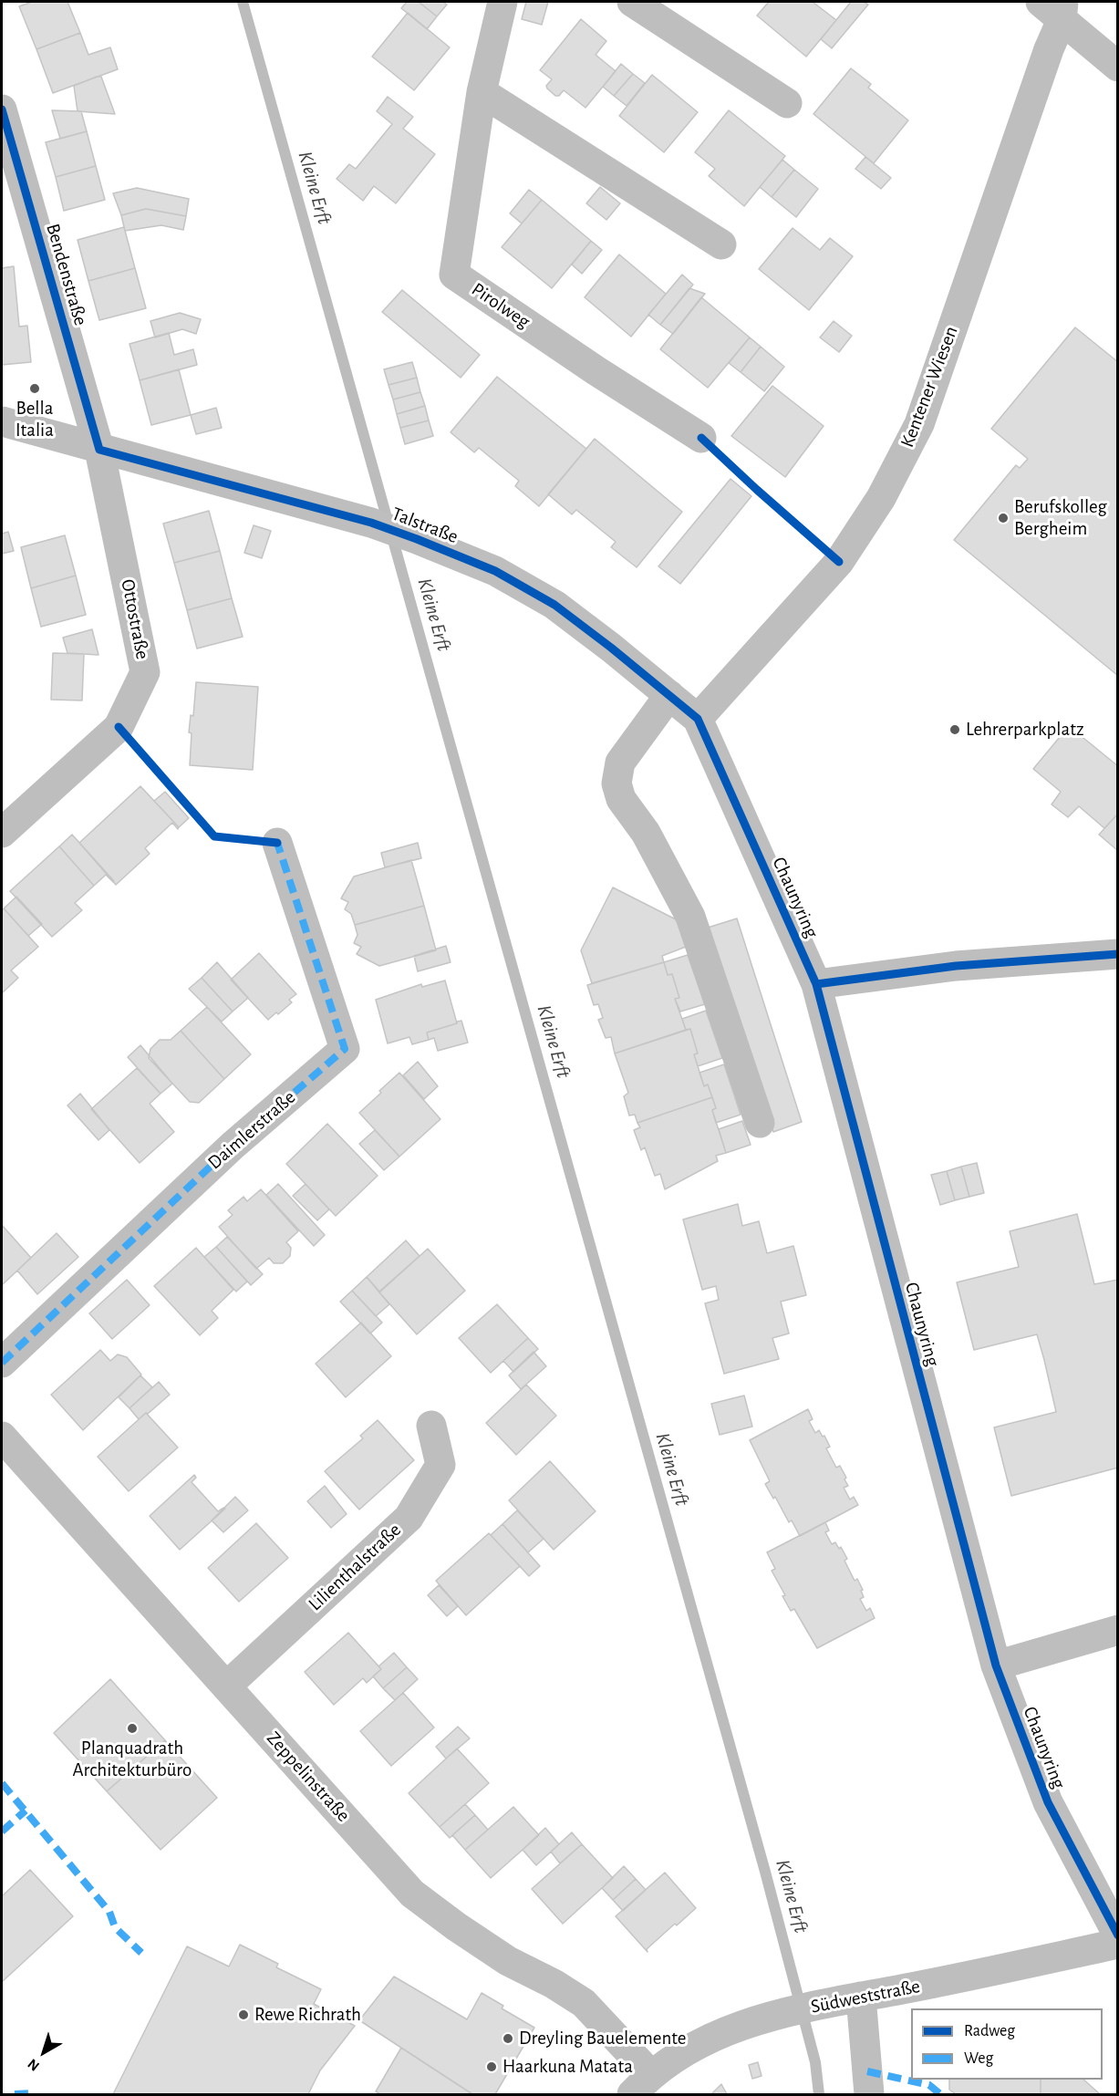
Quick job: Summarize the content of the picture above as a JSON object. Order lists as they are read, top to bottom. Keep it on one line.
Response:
{"streets":{"street":["Bendenstraße","Pirolweg","Kentener Wiesen","Talstraße","Ottostraße","Chaunyring","Daimlerstraße","Lilienthalstraße","Zeppelinstraße","Südweststraße"]},"crossings":[["Bendenstraße","Talstraße"],["Bendenstraße","Ottostraße"],["Kentener Wiesen","Talstraße"],["Kentener Wiesen","Chaunyring"],["Talstraße","Ottostraße"],["Talstraße","Chaunyring"],["Lilienthalstraße","Zeppelinstraße"],["Zeppelinstraße","Südweststraße"]],"water":["Kleine Erft"],"places":["Bella Italia","Berufskolleg Bergheim","Lehrerparkplatz","Planquadrath Architekturbüro","Rewe Richrath","Dreyling Bauelemente","Haarkuna Matata"],"legend":["Radweg","Weg"],"north":"bottom left"}
